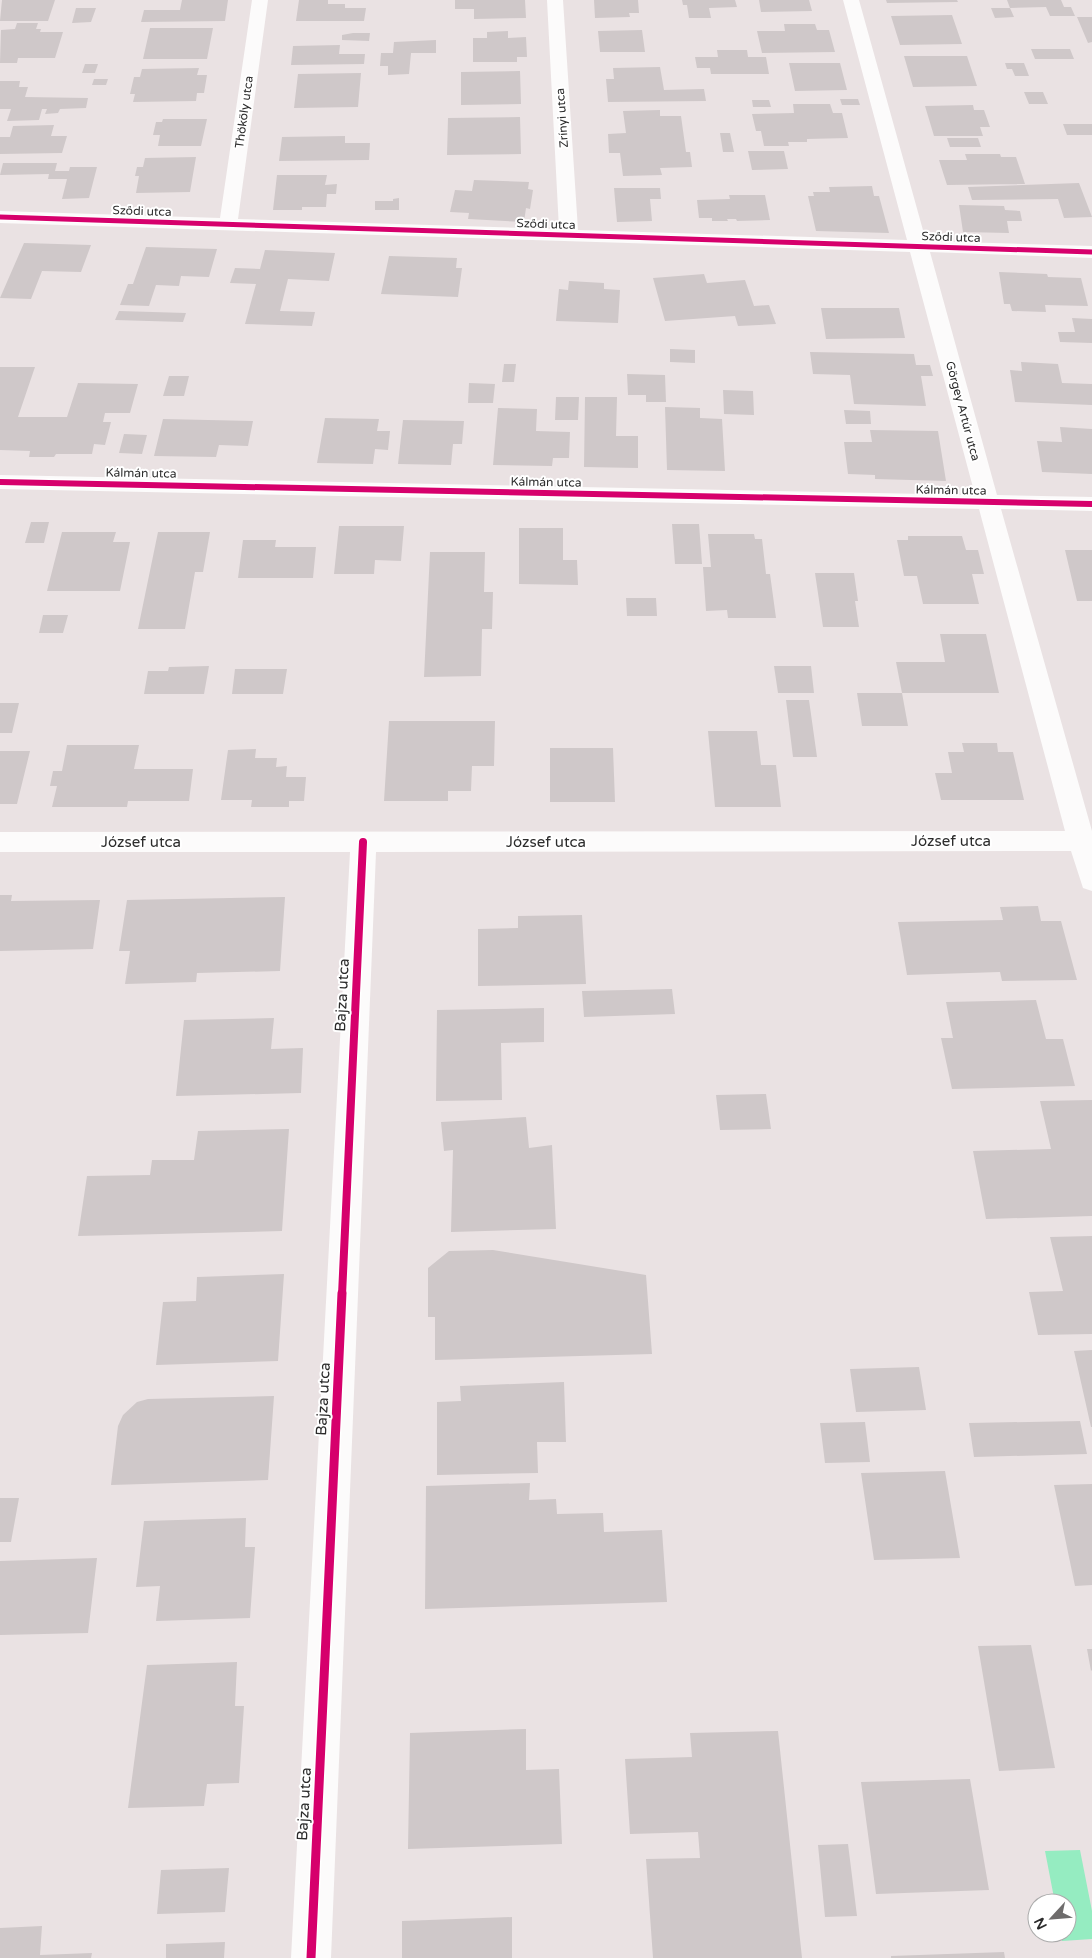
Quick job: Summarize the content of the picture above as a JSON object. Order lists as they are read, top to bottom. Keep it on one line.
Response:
{"streets":{"street":["Thököly utca","Zrínyi utca","Sződi utca","Görgey Artúr utca","Kálmán utca","József utca","Bajza utca"]},"crossings":[["Thököly utca","Sződi utca"],["Zrínyi utca","Sződi utca"],["Sződi utca","Görgey Artúr utca"],["Görgey Artúr utca","Kálmán utca"],["Görgey Artúr utca","József utca"],["József utca","Bajza utca"]],"north":"bottom left"}
